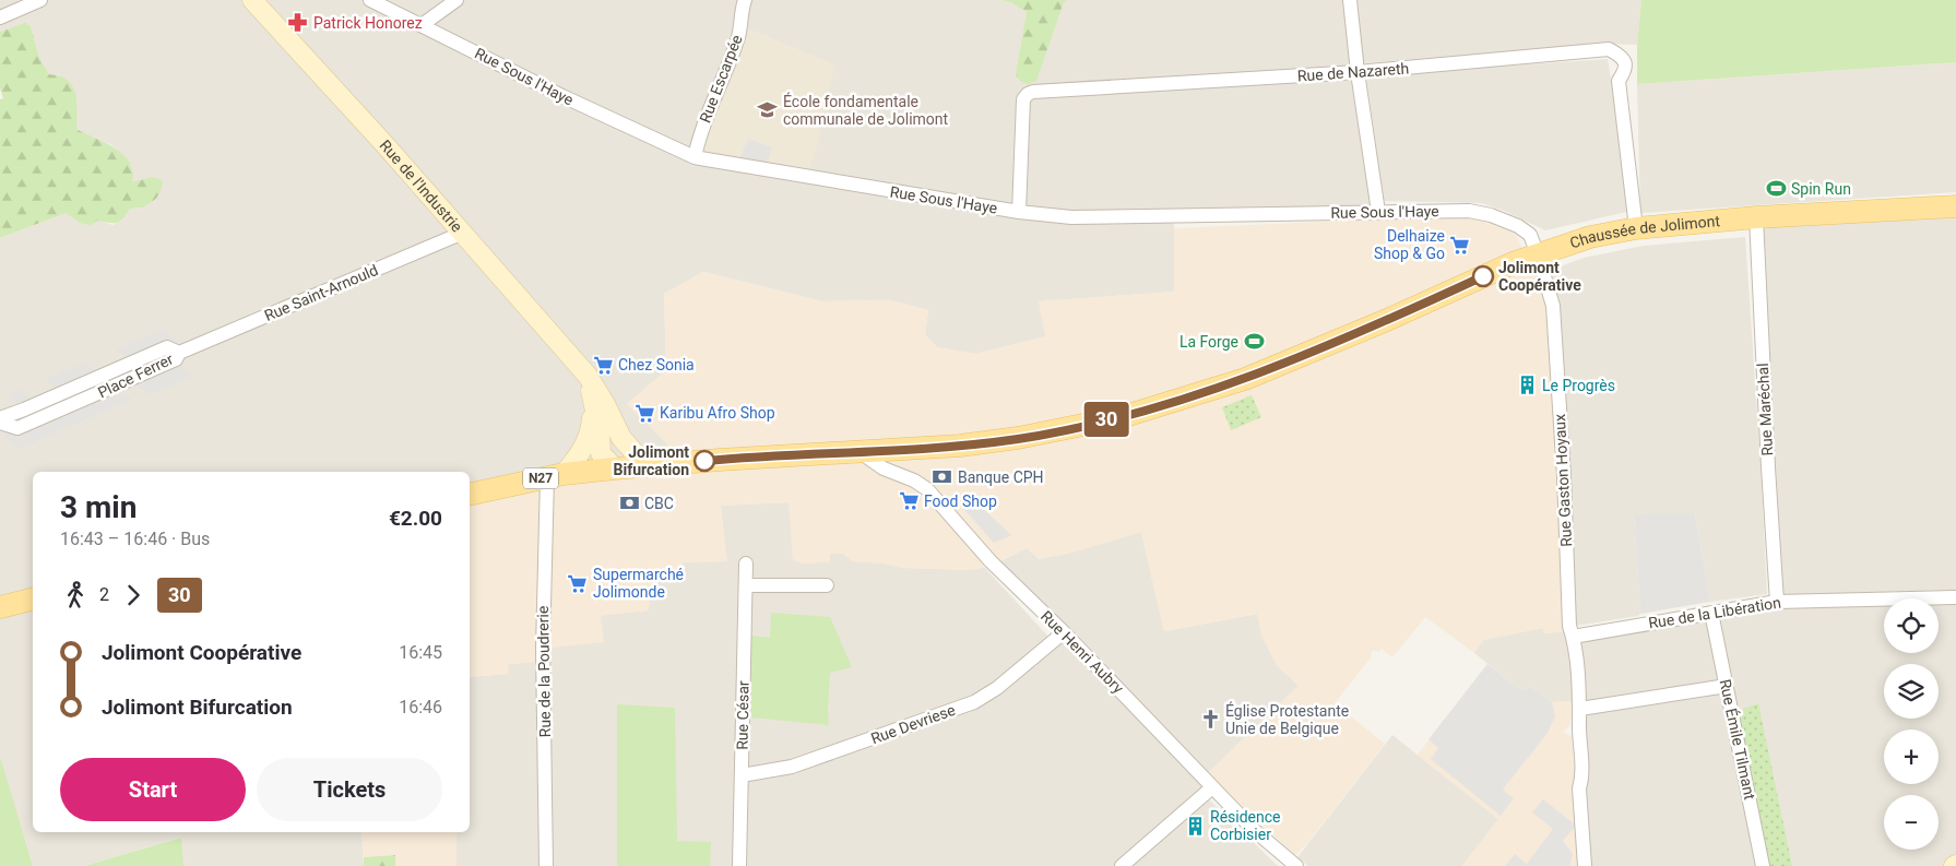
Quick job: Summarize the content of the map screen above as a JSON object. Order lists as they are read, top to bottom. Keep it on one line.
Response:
{"streets":{"main road":["Chaussée de Jolimont","N27"],"street":["Rue de Nazareth","Rue Sous l'Haye","Rue Escarpée","Rue de l'Industrie","Rue Saint-Arnould","Place Ferrer","Rue Maréchal","Rue Gaston Hoyaux","Rue de la Libération","Rue Henri Aubry","Rue de la Poudrerie","Rue César","Rue Devriese","Rue Émile Tilmant"]},"crossings":[["Rue de Nazareth","Rue Sous l'Haye"],["Rue de Nazareth","Chaussée de Jolimont"],["Rue Sous l'Haye","Rue Escarpée"],["Rue Sous l'Haye","Chaussée de Jolimont"],["Rue Sous l'Haye","Rue Gaston Hoyaux"],["Rue de l'Industrie","Chaussée de Jolimont"],["Rue de l'Industrie","Rue Saint-Arnould"],["Rue de l'Industrie","N27"],["Rue de l'Industrie","Rue de la Poudrerie"],["Chaussée de Jolimont","Rue Maréchal"],["Chaussée de Jolimont","N27"],["Chaussée de Jolimont","Rue Gaston Hoyaux"],["Chaussée de Jolimont","Rue Henri Aubry"],["Rue Saint-Arnould","Place Ferrer"],["Rue Maréchal","Rue de la Libération"],["N27","Rue de la Poudrerie"],["Rue Gaston Hoyaux","Rue de la Libération"],["Rue de la Libération","Rue Émile Tilmant"],["Rue Henri Aubry","Rue Devriese"],["Rue César","Rue Devriese"]],"places":{"pharmacy":["Patrick Honorez"],"school or university":["École fondamentale communale de Jolimont"],"sports":["Spin Run","La Forge"],"supermarket":["Delhaize Shop & Go","Chez Sonia","Karibu Afro Shop","Food Shop","Supermarché Jolimonde"],"other":["Jolimont Coopérative","Jolimont Bifurcation"],"building":["Le Progrès","Résidence Corbisier"],"bank":["Banque CPH","CBC"],"church":["Église Protestante Unie de Belgique"]},"lines":["bus line 30"],"page":{"on_map":"30","heading":["3 min","16:43 – 16:46 · Bus","€2.00"],"legs":["2","30"],"map_buttons":["+","−"],"list":[{"name":"Jolimont Coopérative","value":"16:45"},{"name":"Jolimont Bifurcation","value":"16:46"}],"buttons":["Start","Tickets"]}}
